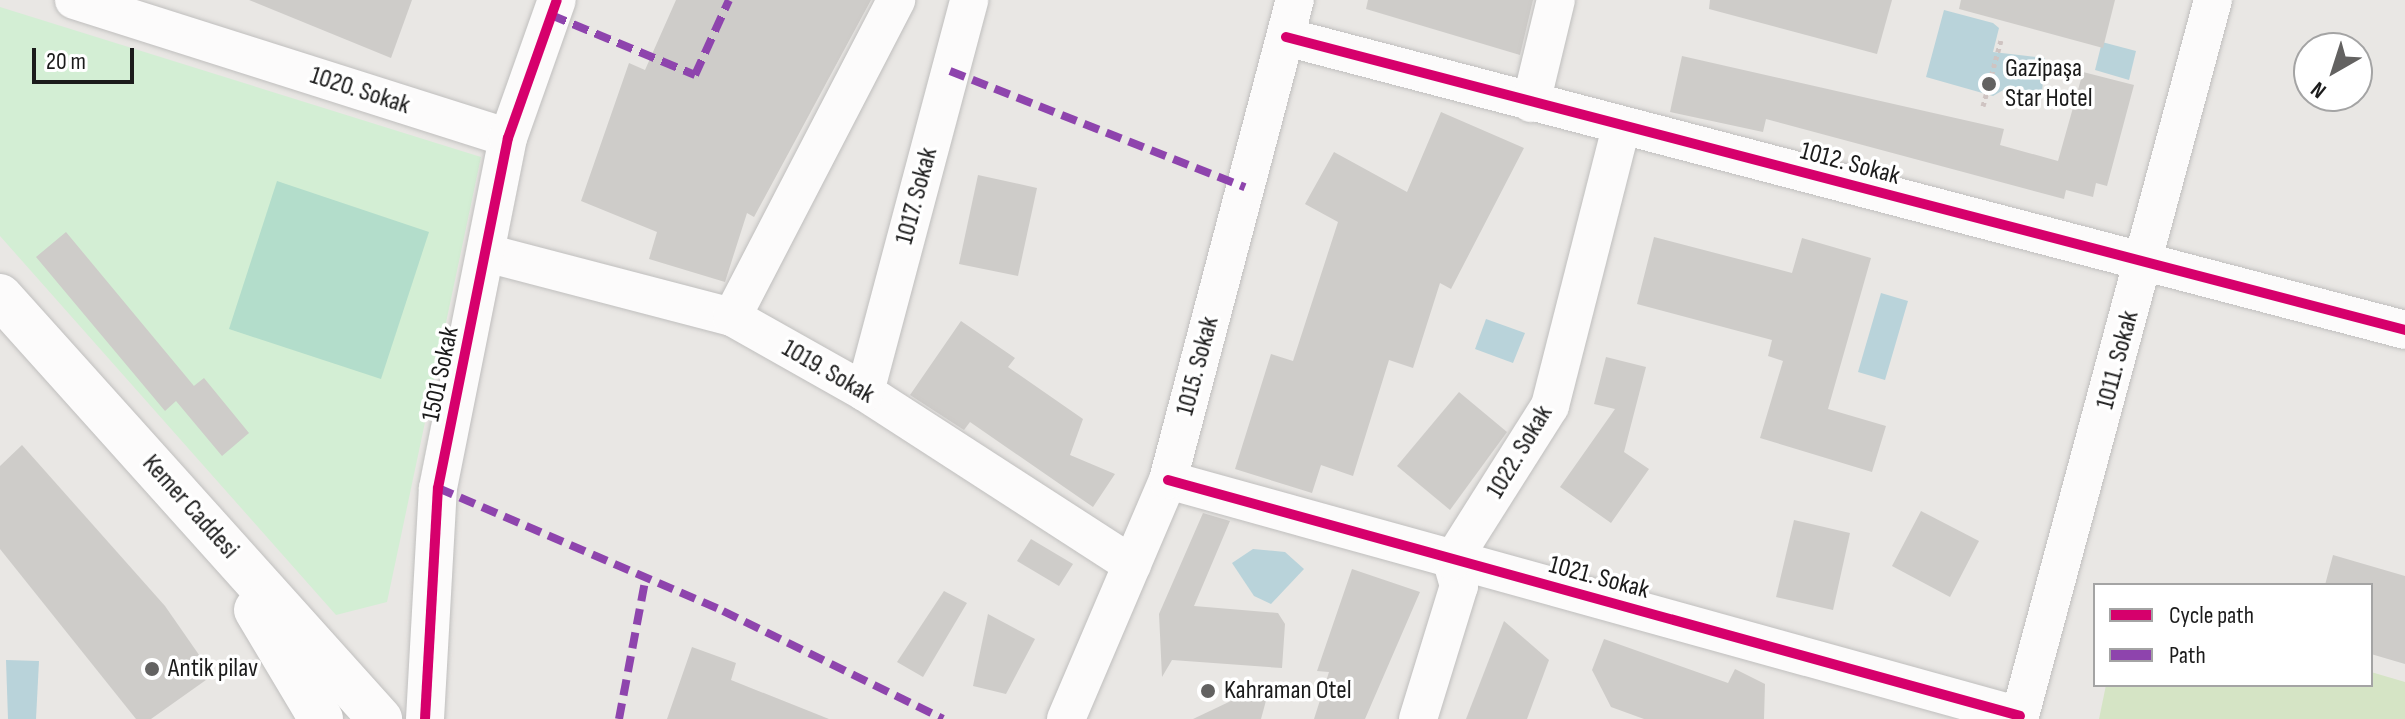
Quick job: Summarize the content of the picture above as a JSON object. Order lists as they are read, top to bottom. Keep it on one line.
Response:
{"streets":{"street":["1020. Sokak","1012. Sokak","1017. Sokak","1011. Sokak","1015. Sokak","1019. Sokak","1501 Sokak","1022. Sokak","Kemer Caddesi","1021. Sokak"]},"crossings":[["1020. Sokak","1501 Sokak"],["1012. Sokak","1011. Sokak"],["1012. Sokak","1015. Sokak"],["1012. Sokak","1022. Sokak"],["1017. Sokak","1019. Sokak"],["1011. Sokak","1021. Sokak"],["1015. Sokak","1019. Sokak"],["1015. Sokak","1021. Sokak"],["1019. Sokak","1501 Sokak"],["1022. Sokak","1021. Sokak"]],"places":["Gazipaşa Star Hotel","Antik pilav","Kahraman Otel"],"legend":["Cycle path","Path"],"scale_bar":"20 m","north":"bottom left"}
